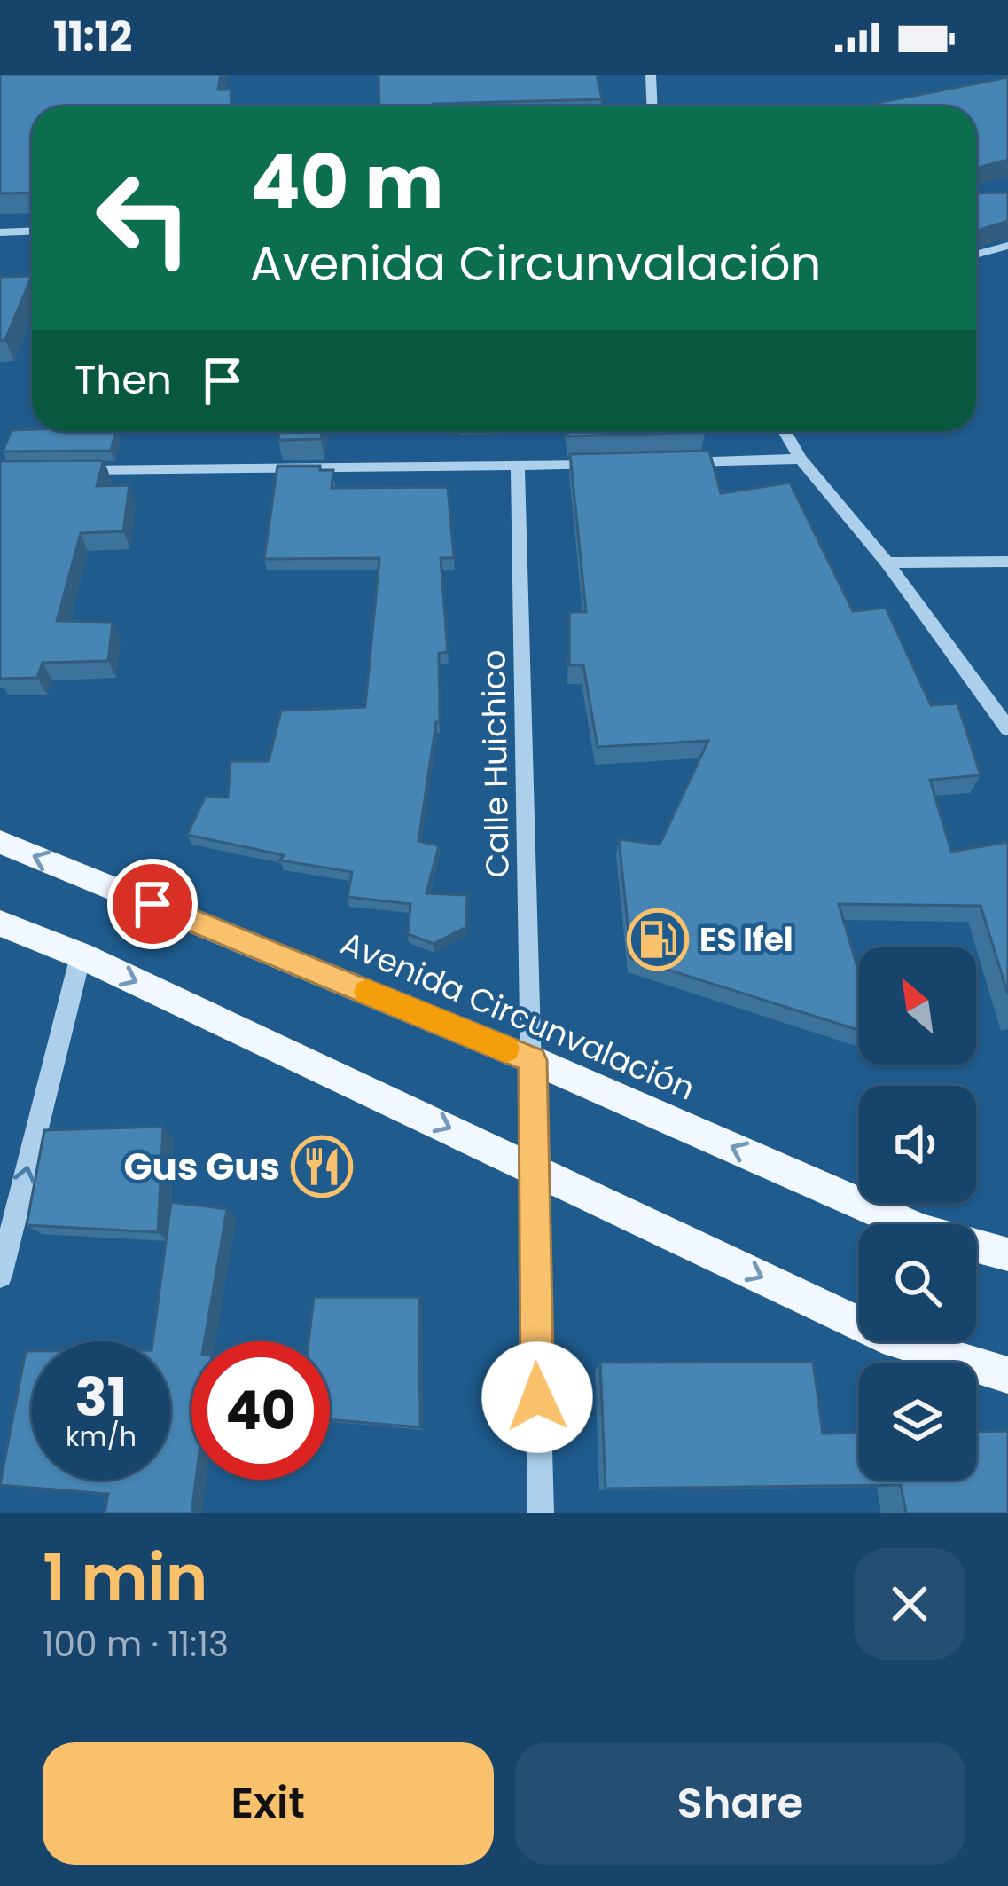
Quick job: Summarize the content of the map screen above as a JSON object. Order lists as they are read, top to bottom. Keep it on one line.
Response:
{"streets":{"main road":["Avenida Circunvalación"],"street":["Calle Huichico"]},"crossings":[["Calle Huichico","Avenida Circunvalación"]],"places":{"fuel station":["ES Ifel"],"restaurant":["Gus Gus"]},"north":"top left","page":{"status":"11:12","turn":["40 m","Avenida Circunvalación"],"then":"Then","speed":"31 km/h","limit":"40","heading":["1 min","100 m · 11:13"],"buttons":["Exit","Share"]}}
